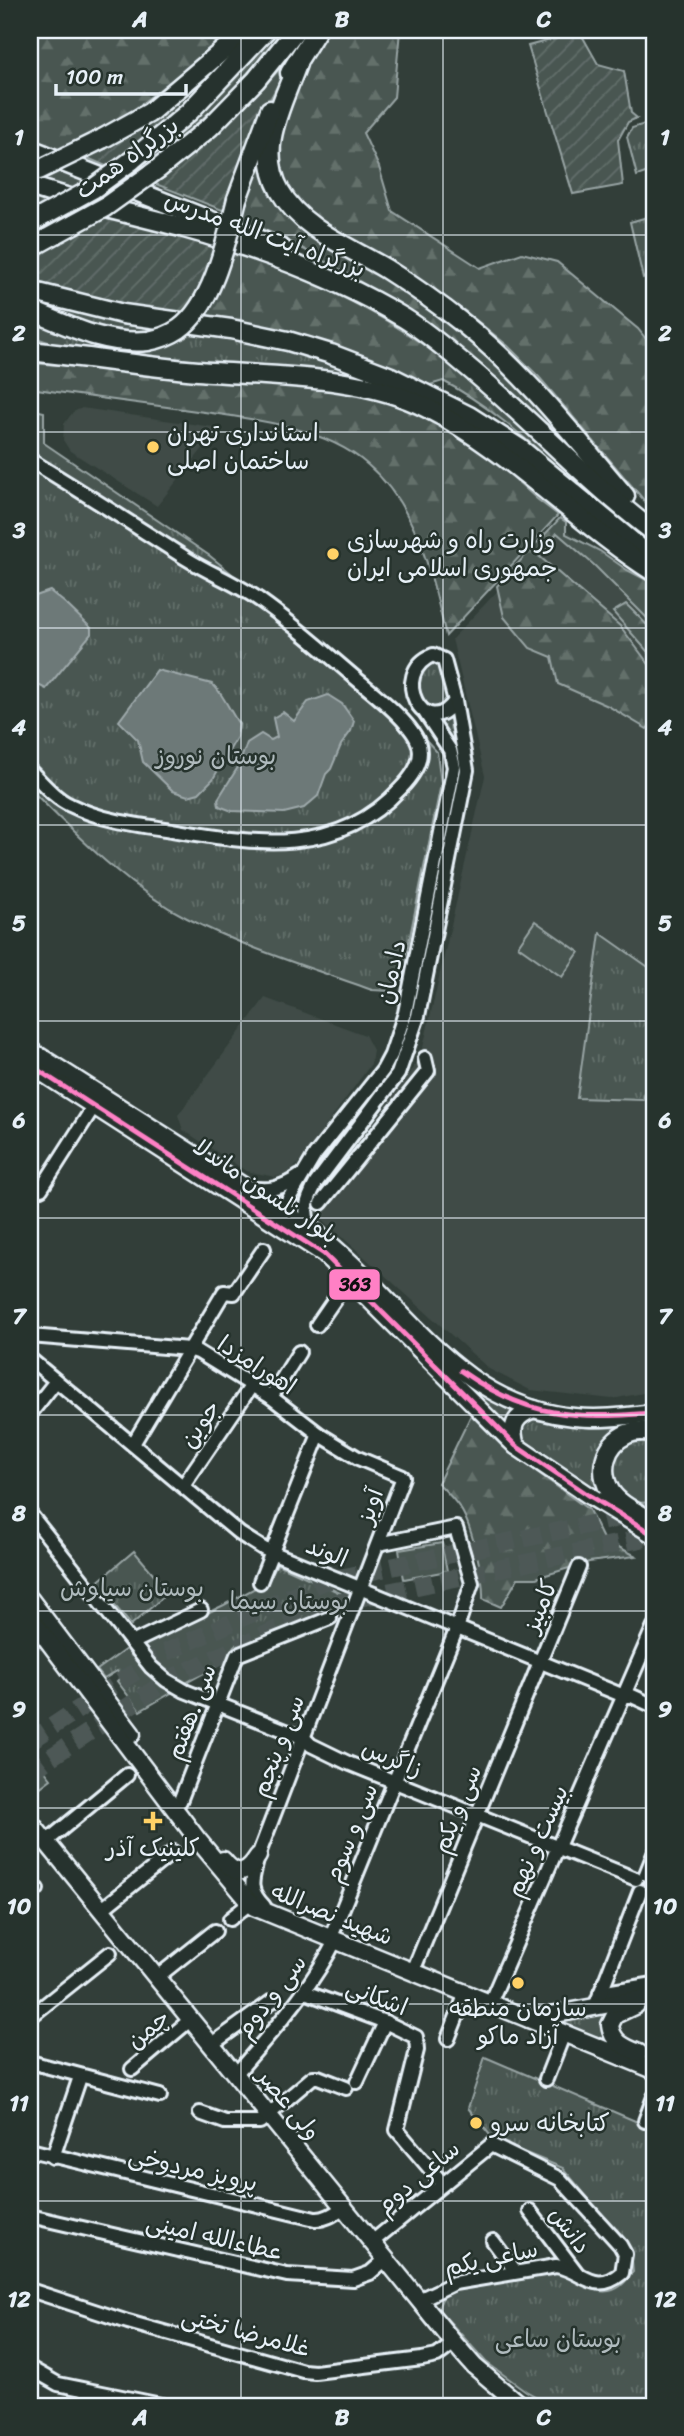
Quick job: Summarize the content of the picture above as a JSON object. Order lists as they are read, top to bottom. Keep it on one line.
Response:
{"streets":{"highway":["بزرگراه همت","بزرگراه آیت الله مدرس"],"main road":["بلوار نلسون ماندلا","شهید نصرالله","ولی عصر"],"street":["دادمان","اهورامزدا","جوین","آویز","الوند","کامبیز","سی .هفتم","سی و پنجم","زاگرس","سی و یکم","سی و سوم","بیست و نهم","سی و دوم","اشکانی","چمن","پرویز مردوخی","ساعی دوم","دانش","عطاءالله امینی","ساعی یکم","غلامرضا تختی"]},"crossings":[["دادمان","بلوار نلسون ماندلا"],["اهورامزدا","جوین"],["اهورامزدا","آویز"],["جوین","الوند"],["آویز","الوند"],["آویز","سی و پنجم"],["آویز","سی و سوم"],["الوند","کامبیز"],["الوند","سی و پنجم"],["الوند","سی و یکم"],["الوند","سی و سوم"],["الوند","بیست و نهم"],["کامبیز","سی و یکم"],["سی .هفتم","زاگرس"],["سی .هفتم","شهید نصرالله"],["سی و پنجم","زاگرس"],["سی و پنجم","شهید نصرالله"],["زاگرس","سی و یکم"],["زاگرس","سی و سوم"],["زاگرس","بیست و نهم"],["سی و یکم","شهید نصرالله"],["سی و سوم","شهید نصرالله"],["سی و سوم","سی و دوم"],["بیست و نهم","شهید نصرالله"],["شهید نصرالله","سی و دوم"],["سی و دوم","اشکانی"],["سی و دوم","ولی عصر"],["اشکانی","ساعی دوم"],["چمن","ولی عصر"],["ولی عصر","پرویز مردوخی"],["ولی عصر","ساعی دوم"],["ولی عصر","عطاءالله امینی"],["ولی عصر","ساعی یکم"],["ولی عصر","غلامرضا تختی"],["ساعی دوم","ساعی یکم"],["دانش","ساعی یکم"]],"parks":["بوستان نوروز","بوستان سیاوش","بوستان سیما","بوستان ساعی"],"places":{"other":["استانداری تهران ساختمان اصلی","وزارت راه و شهرسازی جمهوری اسلامی ایران","سازمان منطقه آزاد ماکو","کتابخانه سرو"],"health":["کلینیک آذر"]},"lines":["transit line 363"],"scale_bar":"100 m","grid":{"columns":["A","B","C"],"rows":["1","2","3","4","5","6","7","8","9","10","11","12"]}}
